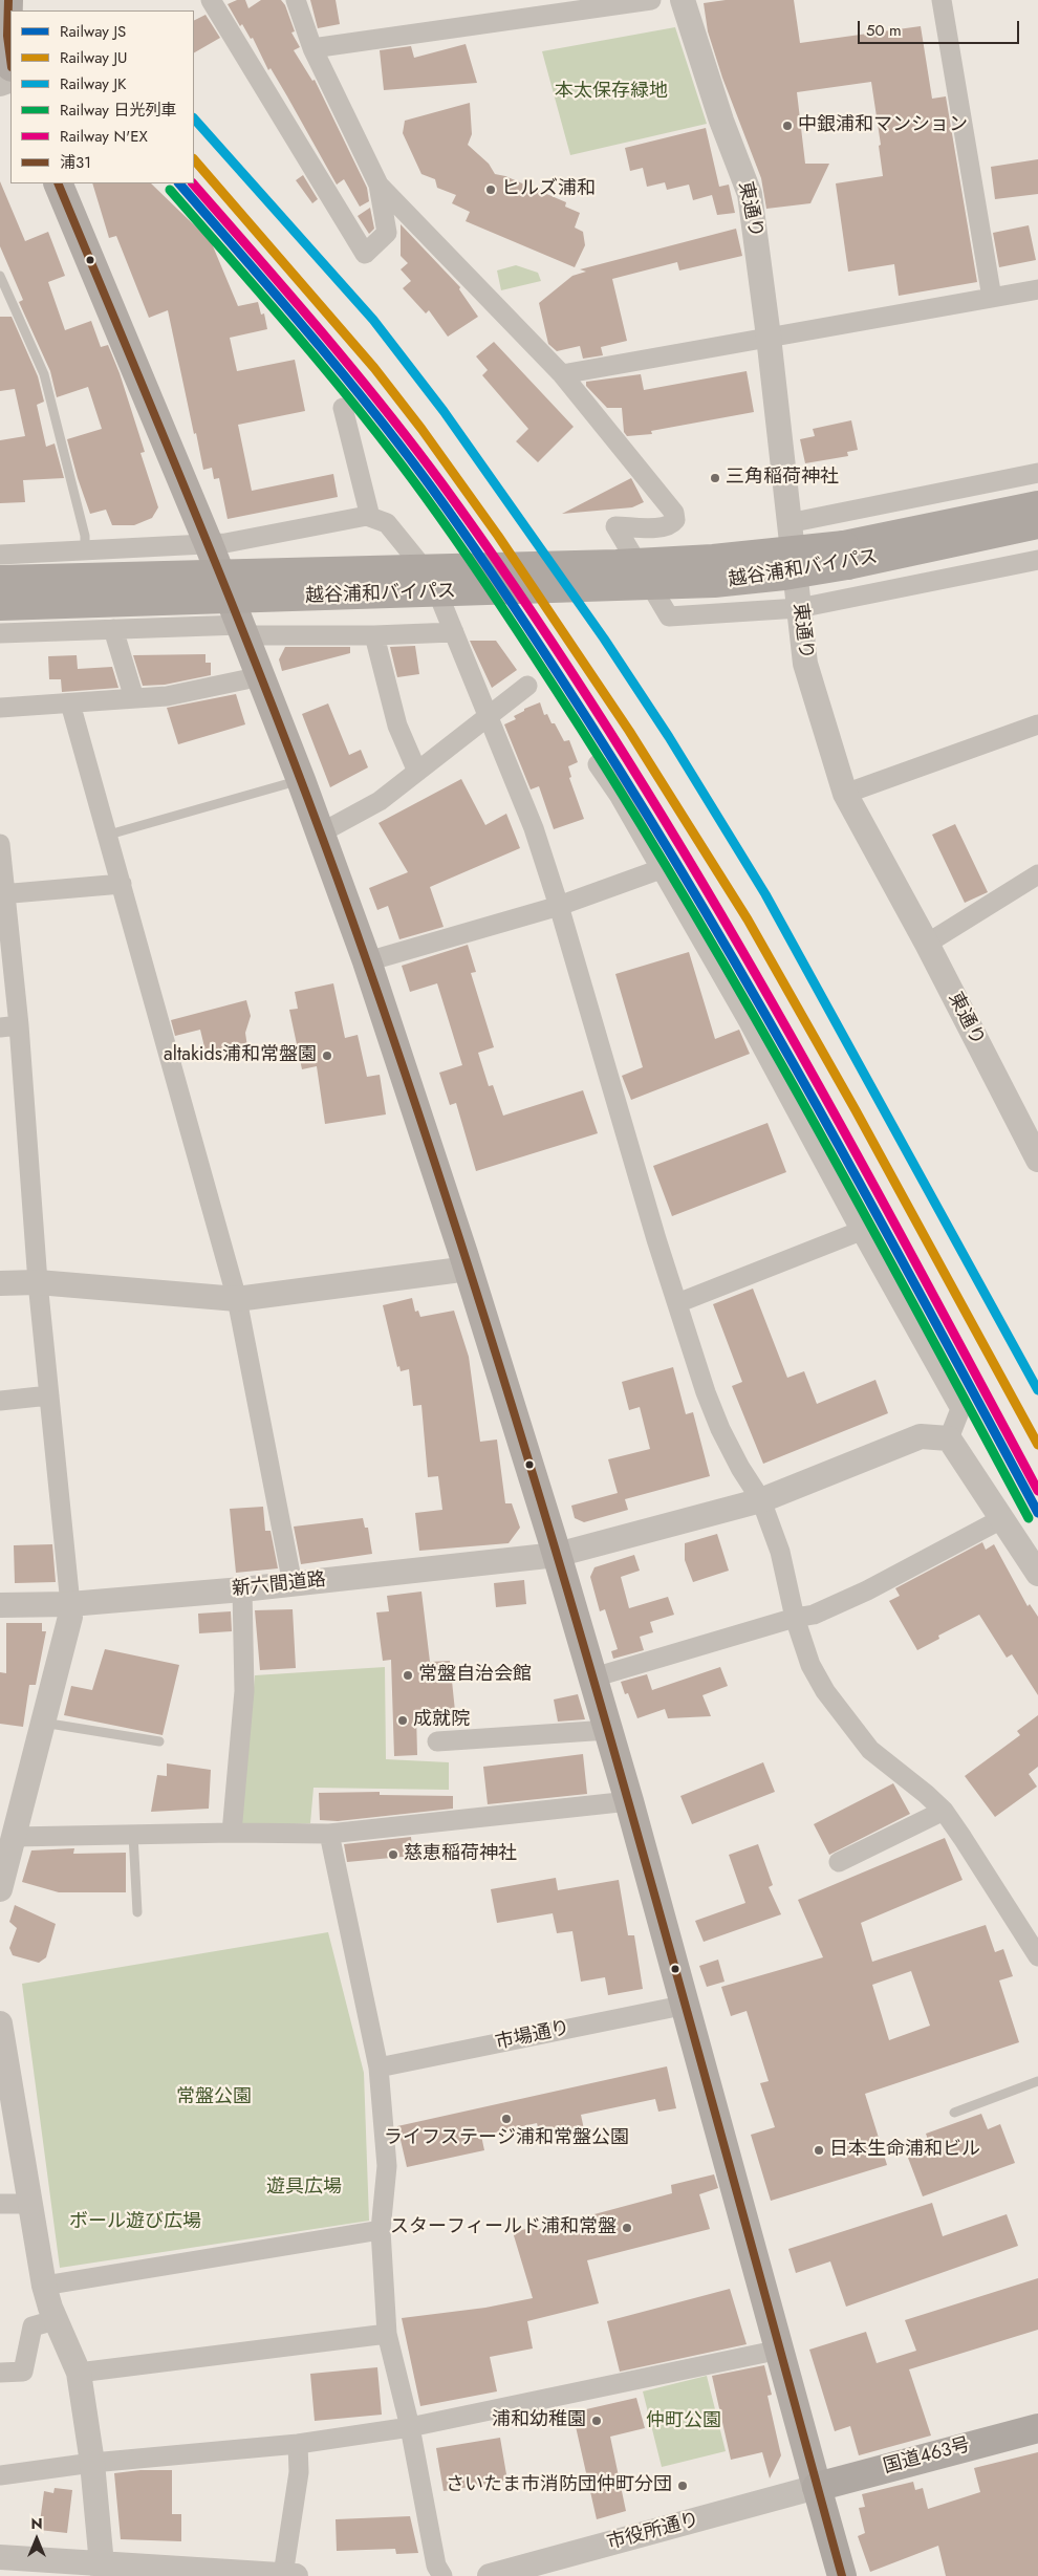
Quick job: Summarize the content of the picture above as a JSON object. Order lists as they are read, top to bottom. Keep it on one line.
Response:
{"streets":{"highway":["越谷浦和バイパス","国道463号"],"street":["東通り","新六間道路","市場通り","市役所通り"]},"crossings":[["国道463号","市役所通り"]],"parks":["本太保存緑地","常盤公園","遊具広場","ボール遊び広場","仲町公園"],"places":["中銀浦和マンション","ヒルズ浦和","三角稲荷神社","altakids浦和常盤園","常盤自治会館","成就院","慈恵稲荷神社","ライフステージ浦和常盤公園","日本生命浦和ビル","スターフィールド浦和常盤","浦和幼稚園","さいたま市消防団仲町分団"],"lines":["transit line 浦31","rail line JK","rail line JU","rail line JS","rail line N'EX","rail line 日光列車"],"legend":["Railway JS","Railway JU","Railway JK","Railway 日光列車","Railway N'EX","浦31"],"scale_bar":"50 m","north":"top"}
